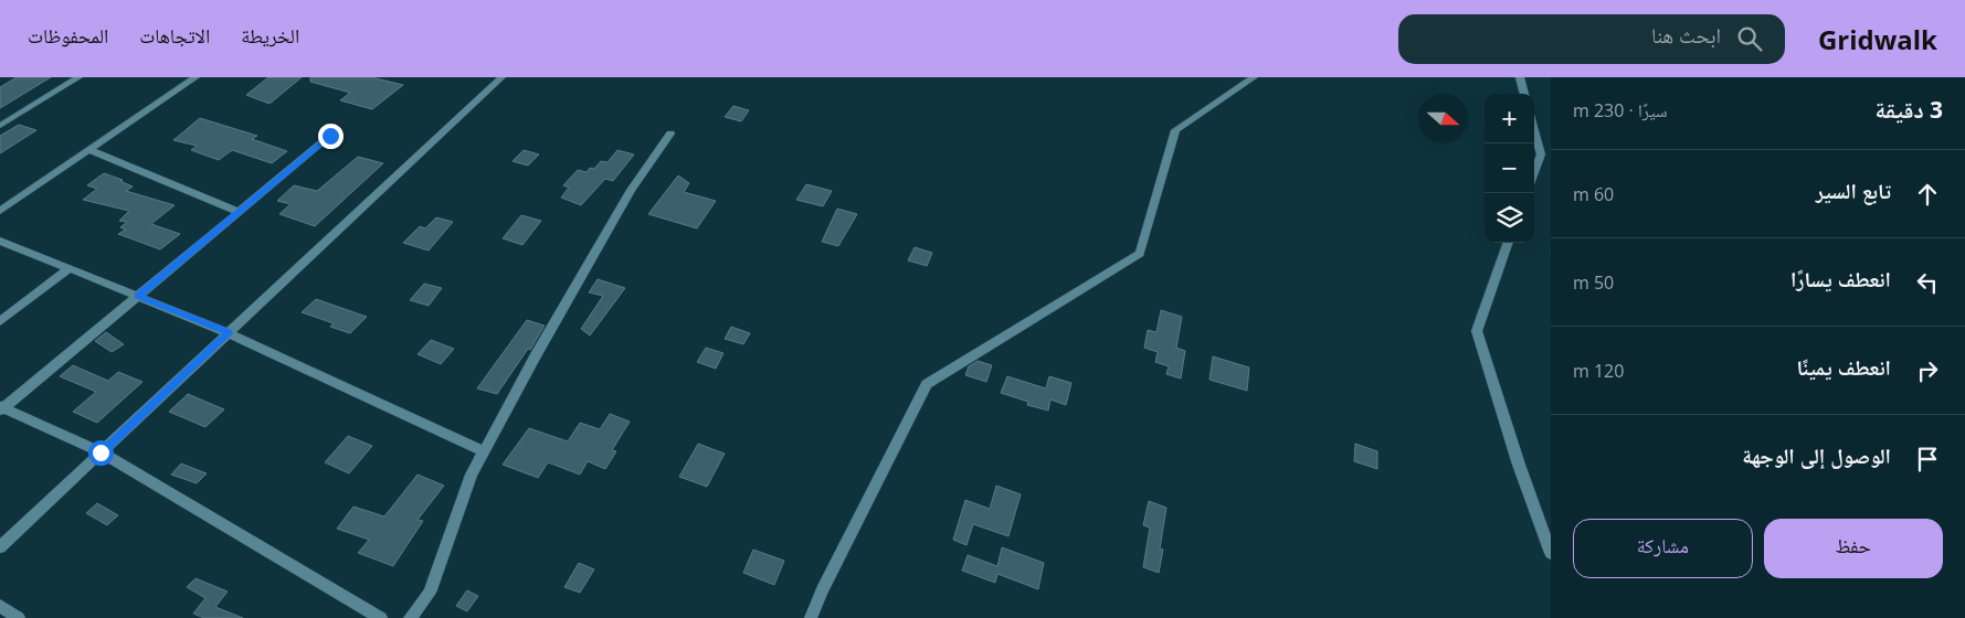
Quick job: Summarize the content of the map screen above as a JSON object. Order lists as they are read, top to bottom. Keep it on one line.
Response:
{"north":"right","page":{"header":"Gridwalk","search":"ابحث هنا","nav":["الخريطة","الاتجاهات","المحفوظات"],"heading":["3 دقيقة","سيرًا · 230 m"],"map_buttons":["+","−"],"list":[["تابع السير","60 m"],["انعطف يسارًا","50 m"],["انعطف يمينًا","120 m"],"الوصول إلى الوجهة"],"buttons":["حفظ","مشاركة"]}}
